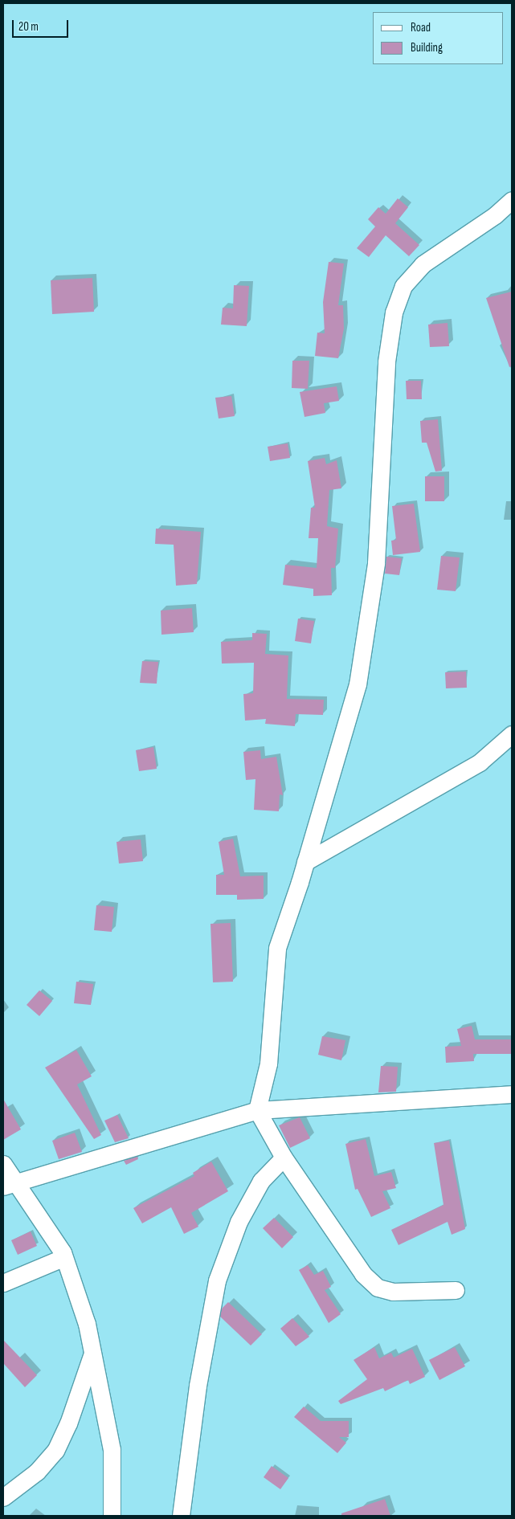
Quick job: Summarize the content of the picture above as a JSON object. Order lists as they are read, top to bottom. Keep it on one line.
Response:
{"legend":["Road","Building"],"scale_bar":"20 m"}
